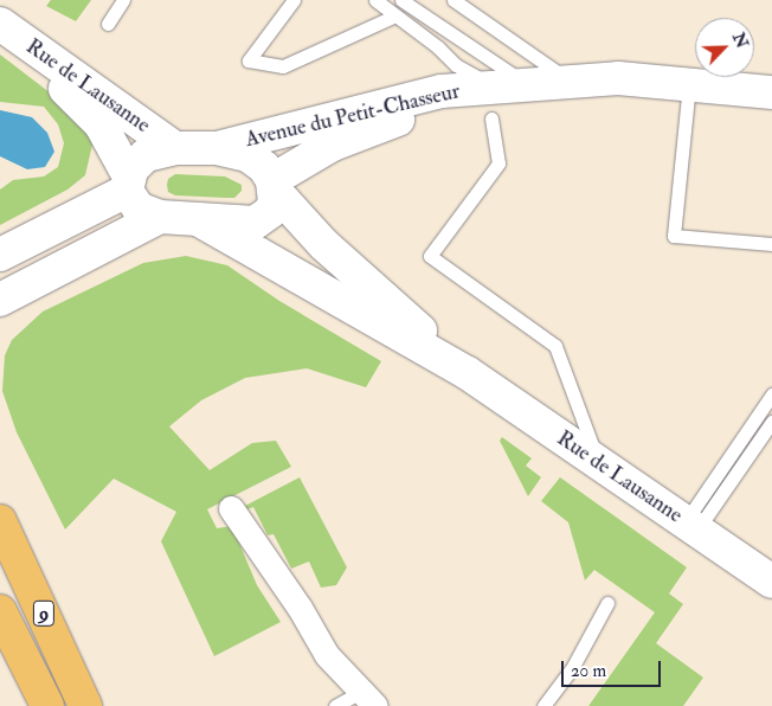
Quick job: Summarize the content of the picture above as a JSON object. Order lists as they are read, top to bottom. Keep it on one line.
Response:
{"streets":{"main road":["9"],"street":["Rue de Lausanne","Avenue du Petit-Chasseur"]},"crossings":[["Rue de Lausanne","Avenue du Petit-Chasseur"]],"scale_bar":"20 m","north":"top right"}
